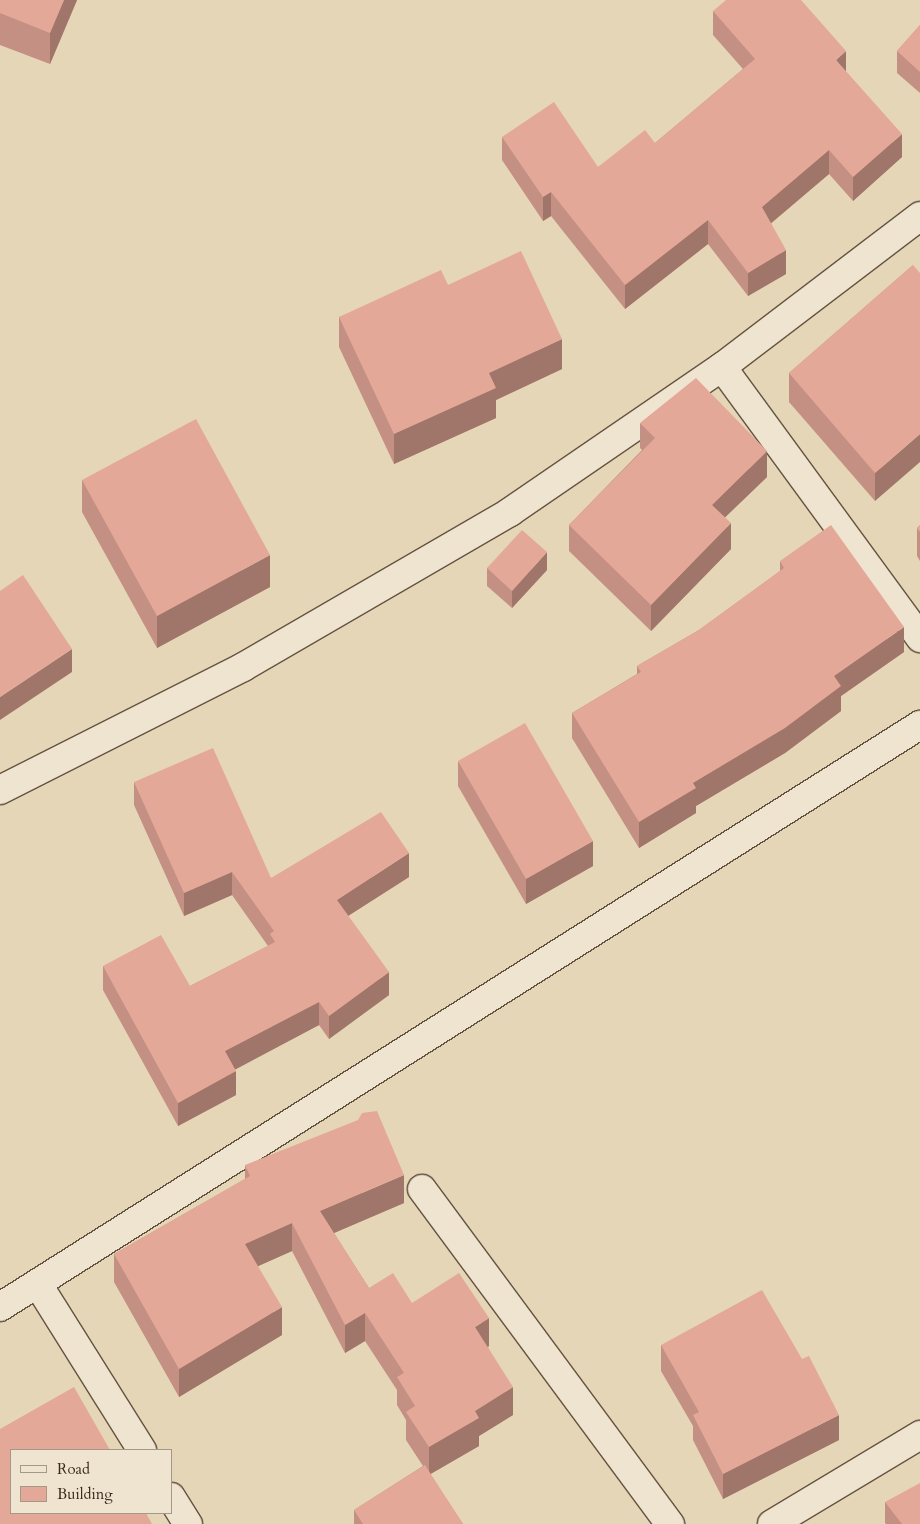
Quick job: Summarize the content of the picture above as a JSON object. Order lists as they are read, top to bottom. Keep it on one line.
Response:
{"legend":["Road","Building"]}
